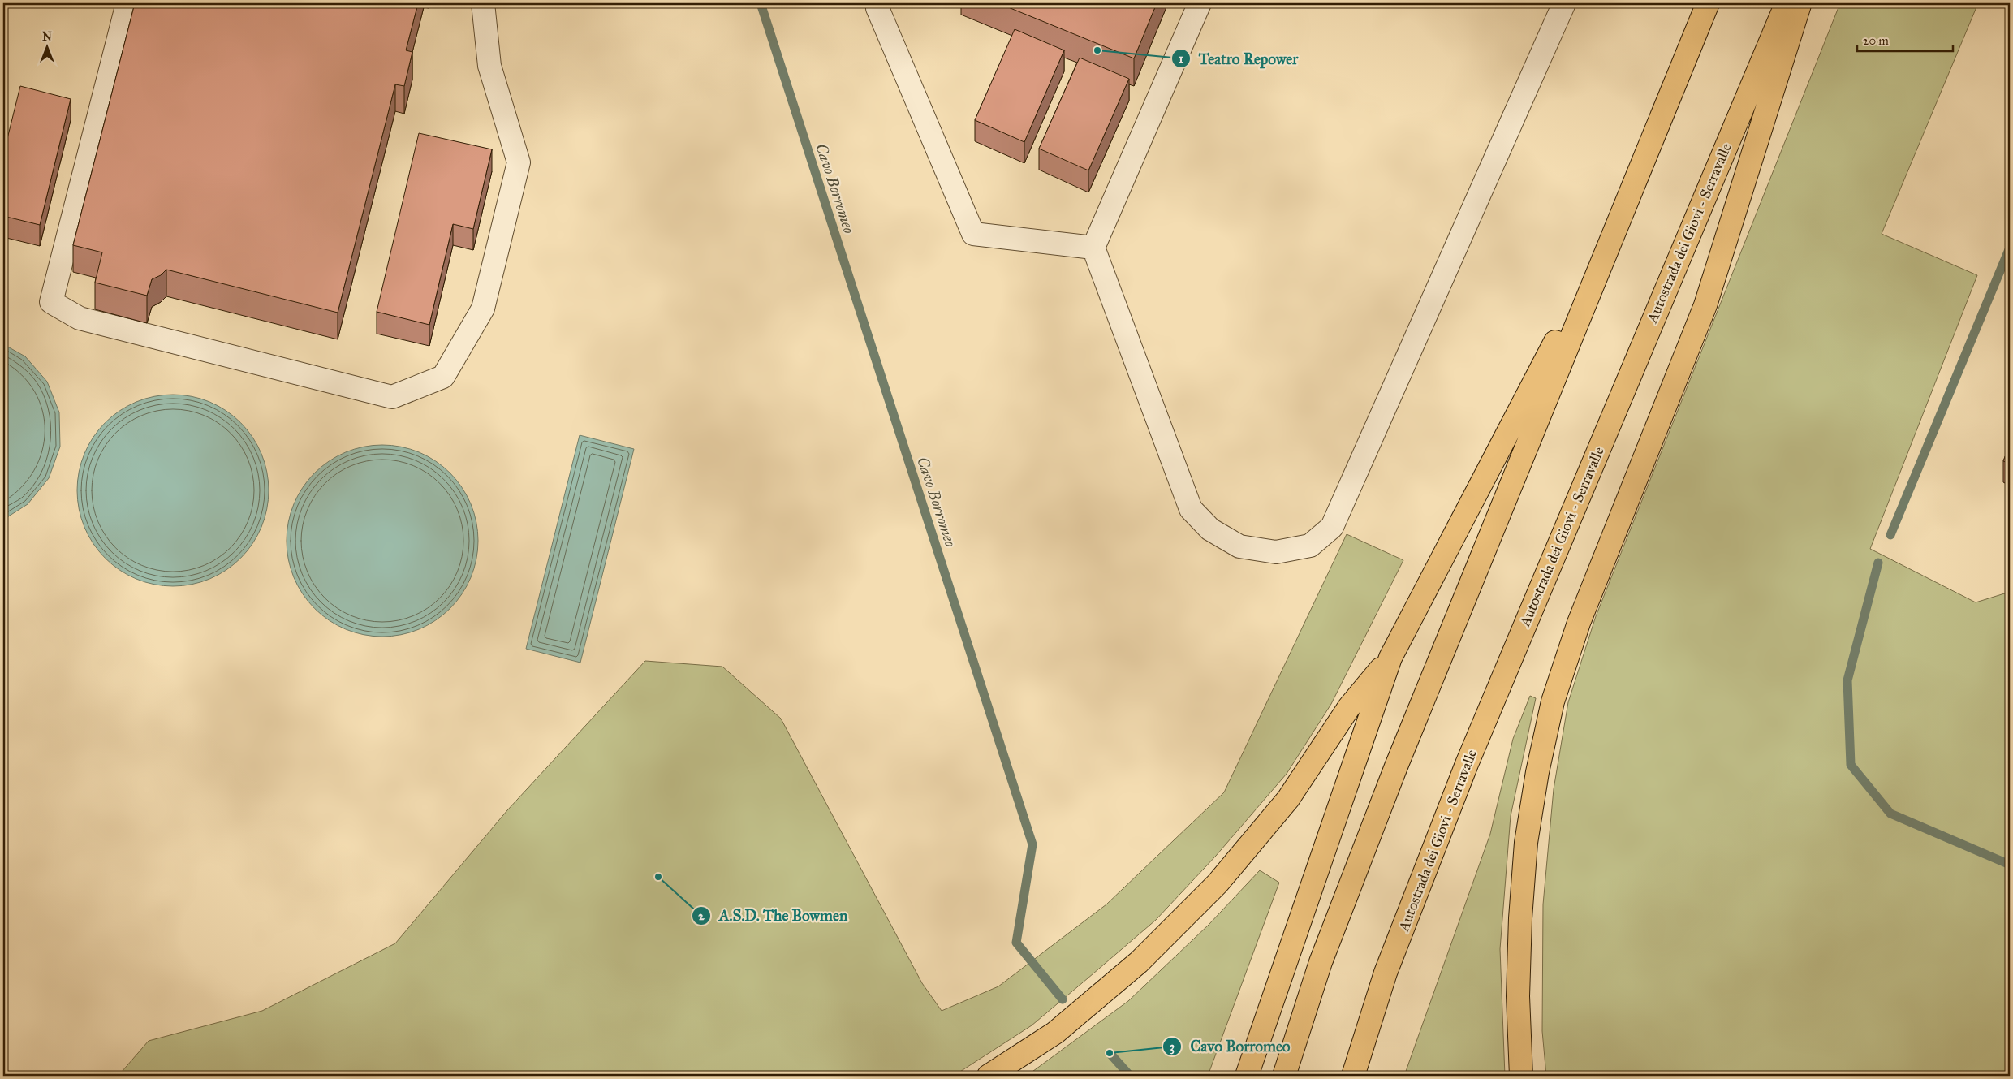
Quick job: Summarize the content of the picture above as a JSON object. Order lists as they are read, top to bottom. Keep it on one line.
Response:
{"streets":{"highway":["Autostrada dei Giovi - Serravalle"]},"water":["Cavo Borromeo"],"places":["Teatro Repower","A.S.D. The Bowmen","Cavo Borromeo"],"scale_bar":"20 m","north":"top"}
